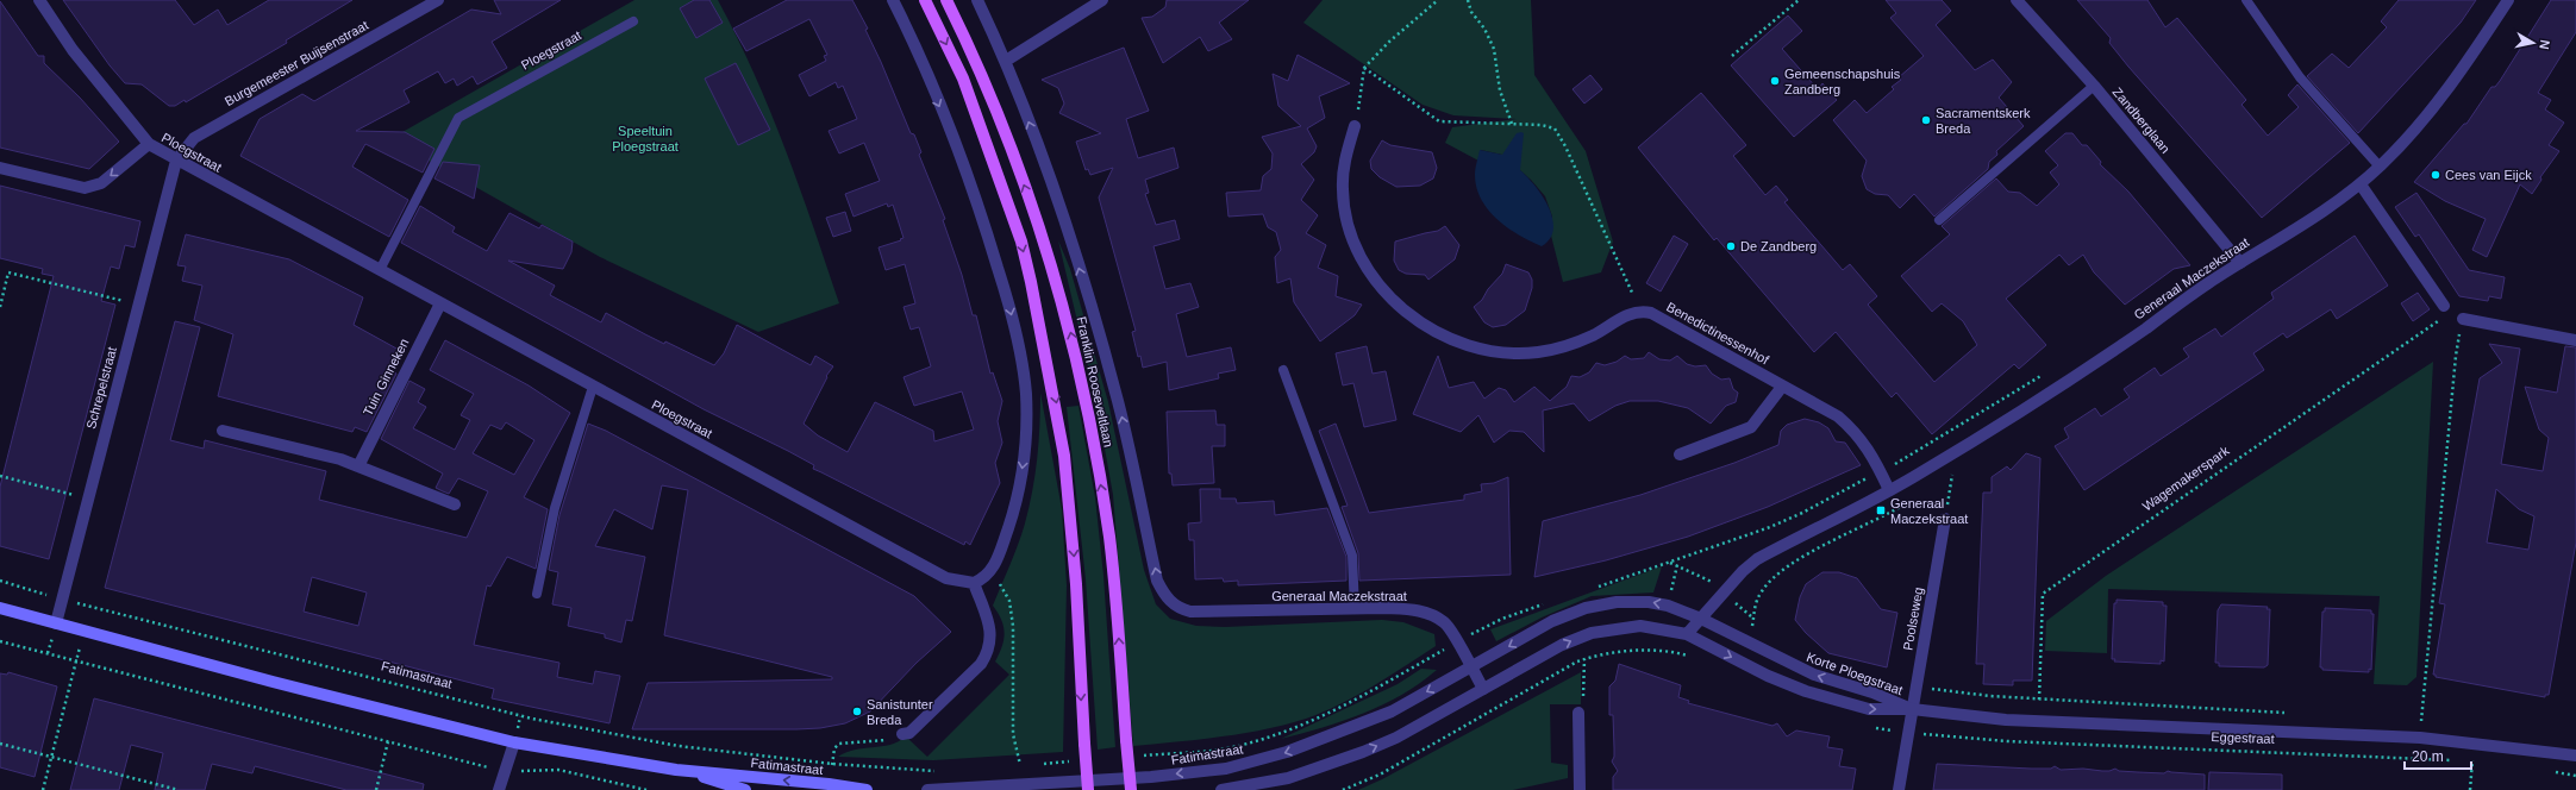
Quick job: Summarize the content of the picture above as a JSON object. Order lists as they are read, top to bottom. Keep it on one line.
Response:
{"streets":{"main road":["Franklin Rooseveltlaan","Fatimastraat"],"street":["Ploegstraat","Burgemeester Buijsenstraat","Zandberglaan","Generaal Maczekstraat","Benedictinessenhof","Tuin Ginneken","Schrepelstraat","Poolseweg","Korte Ploegstraat","Eggestraat"],"path":["Wagemakerspark"]},"crossings":[["Ploegstraat","Burgemeester Buijsenstraat"],["Ploegstraat","Tuin Ginneken"],["Ploegstraat","Schrepelstraat"],["Burgemeester Buijsenstraat","Schrepelstraat"],["Zandberglaan","Generaal Maczekstraat"],["Generaal Maczekstraat","Benedictinessenhof"],["Generaal Maczekstraat","Franklin Rooseveltlaan"],["Generaal Maczekstraat","Korte Ploegstraat"],["Generaal Maczekstraat","Fatimastraat"],["Schrepelstraat","Fatimastraat"],["Wagemakerspark","Eggestraat"],["Poolseweg","Korte Ploegstraat"],["Poolseweg","Eggestraat"],["Korte Ploegstraat","Eggestraat"]],"parks":["Speeltuin Ploegstraat"],"places":{"other":["Gemeenschapshuis Zandberg","Sacramentskerk Breda","Cees van Eijck","De Zandberg","Sanistunter Breda"],"transit":["Generaal Maczekstraat"]},"scale_bar":"20 m","north":"right"}
